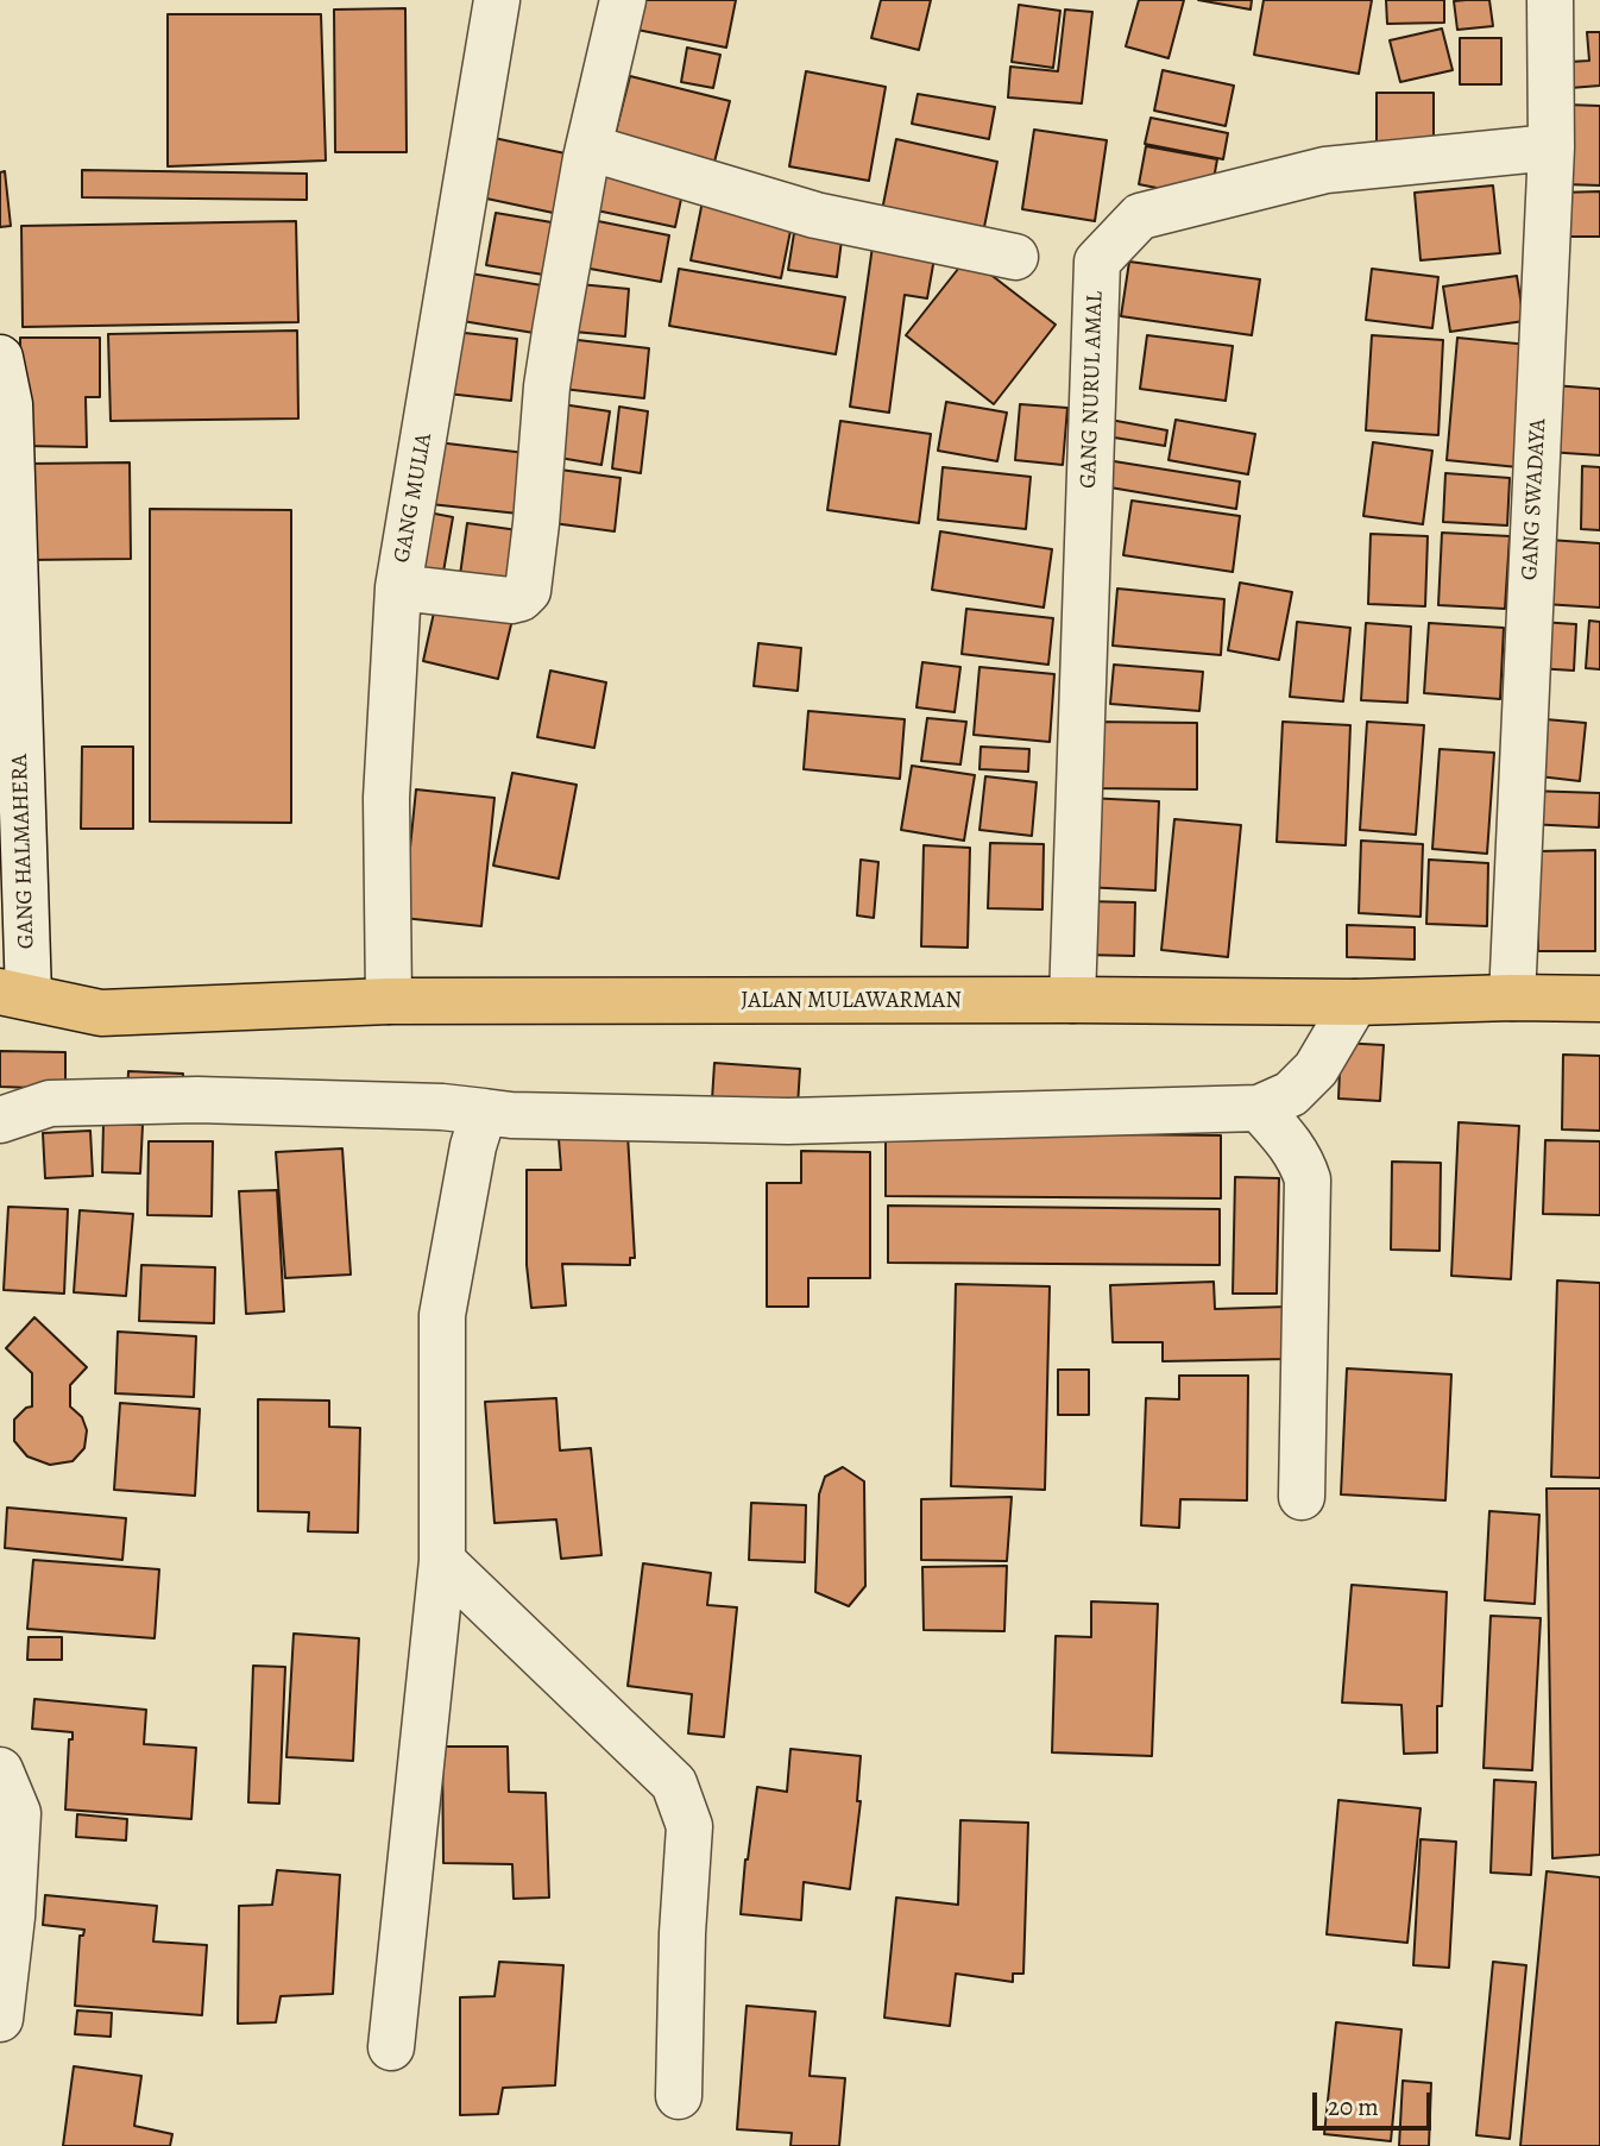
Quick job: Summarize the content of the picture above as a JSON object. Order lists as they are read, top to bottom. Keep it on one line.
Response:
{"streets":{"highway":["JALAN MULAWARMAN"],"street":["GANG NURUL AMAL","GANG MULIA","GANG SWADAYA","GANG HALMAHERA"]},"crossings":[["GANG NURUL AMAL","GANG SWADAYA"],["GANG NURUL AMAL","JALAN MULAWARMAN"],["GANG MULIA","JALAN MULAWARMAN"],["GANG SWADAYA","JALAN MULAWARMAN"],["GANG HALMAHERA","JALAN MULAWARMAN"]],"scale_bar":"20 m"}
